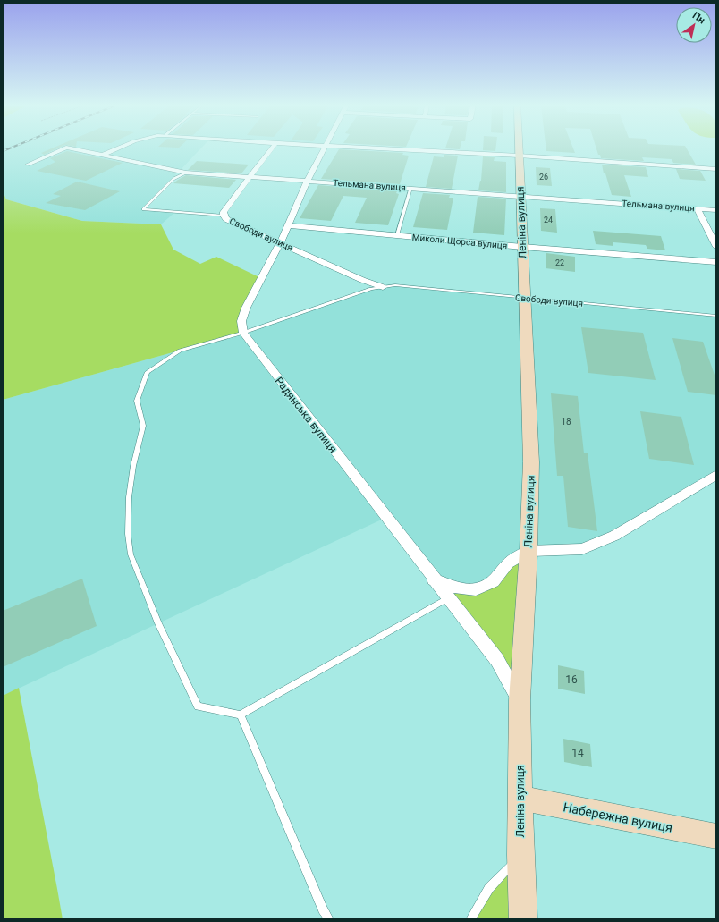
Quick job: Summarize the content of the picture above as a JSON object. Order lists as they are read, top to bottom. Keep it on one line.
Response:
{"streets":{"street":["Тельмана вулиця","Леніна вулиця","Свободи вулиця","Миколи Щорса вулиця","Радянська вулиця","Набережна вулиця"]},"crossings":[["Тельмана вулиця","Леніна вулиця"],["Тельмана вулиця","Свободи вулиця"],["Леніна вулиця","Свободи вулиця"],["Леніна вулиця","Миколи Щорса вулиця"],["Леніна вулиця","Радянська вулиця"],["Леніна вулиця","Набережна вулиця"],["Свободи вулиця","Радянська вулиця"]],"house_numbers":["26","24","22","18","16","14"],"north":"top right"}
